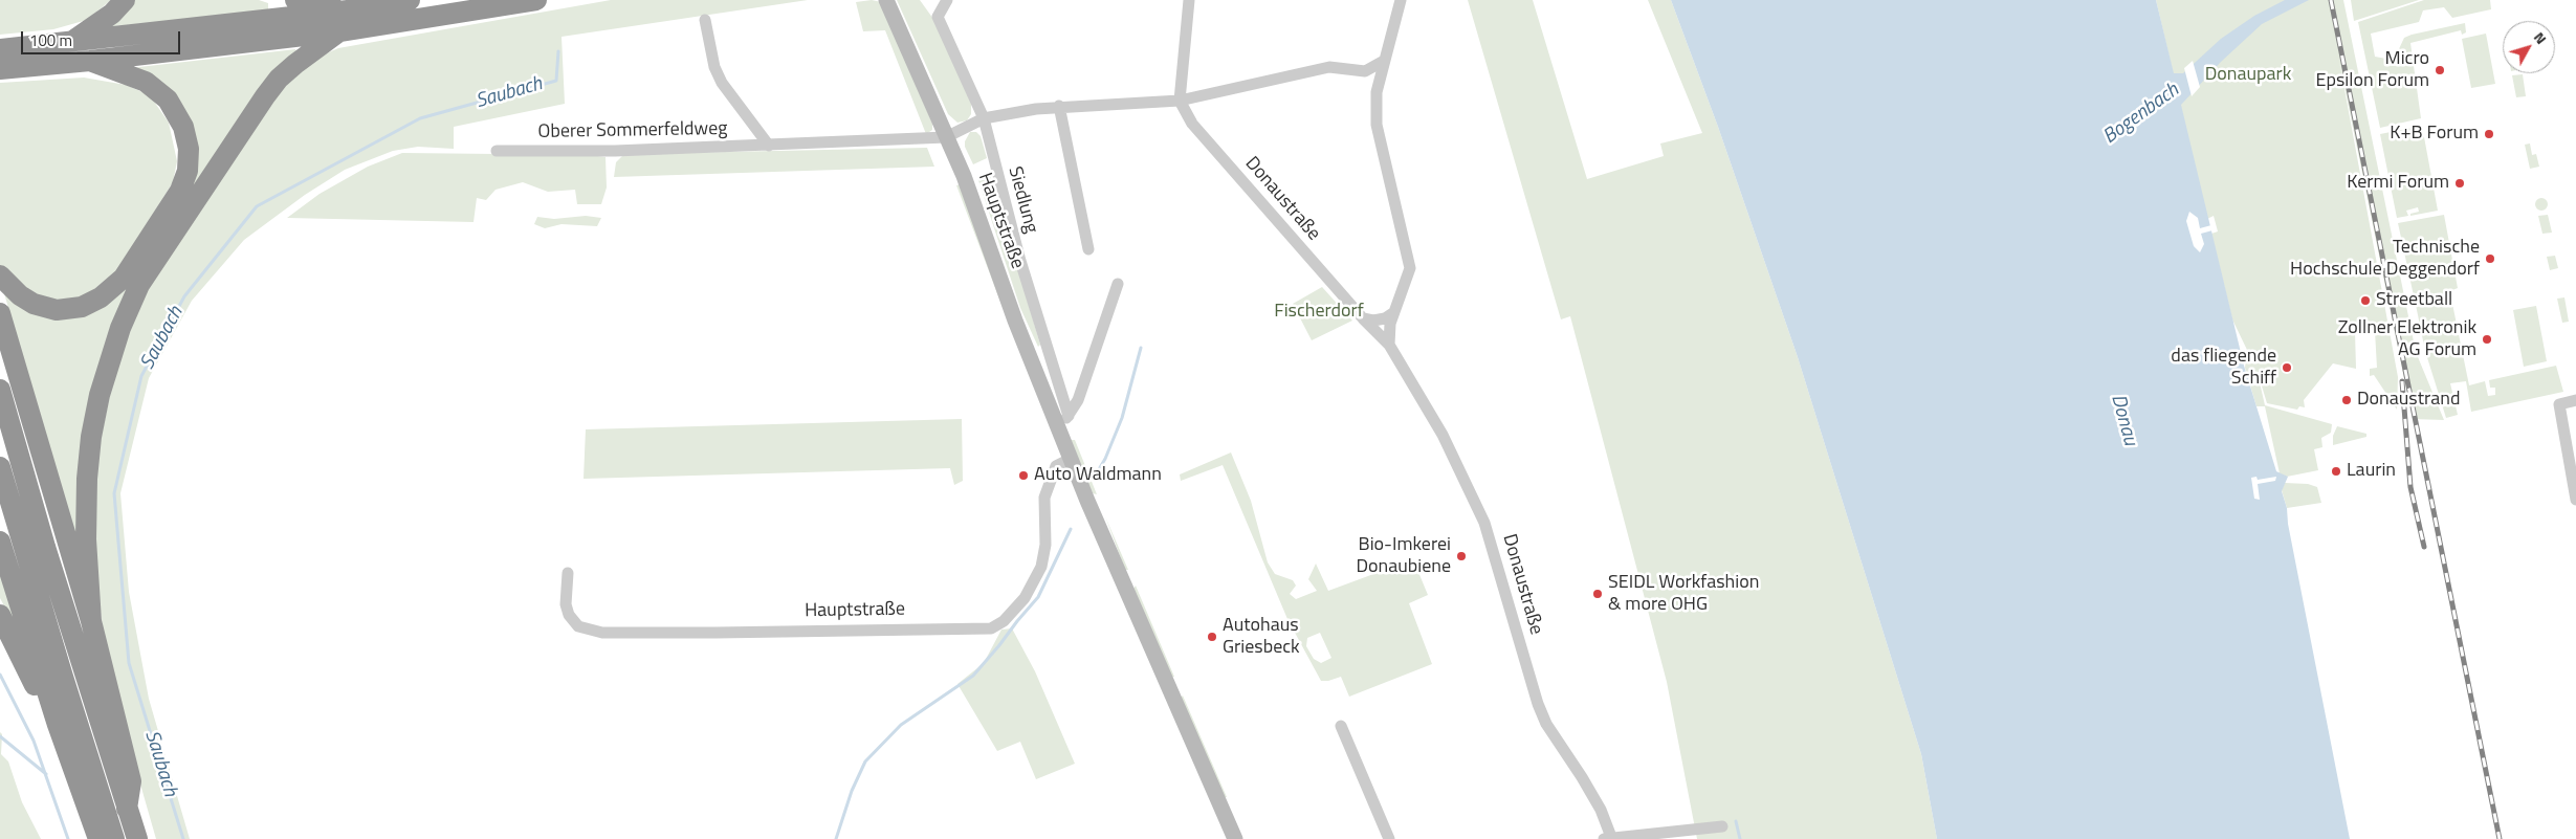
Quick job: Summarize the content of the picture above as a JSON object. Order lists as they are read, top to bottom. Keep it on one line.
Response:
{"streets":{"main road":["Hauptstraße"],"street":["Oberer Sommerfeldweg","Donaustraße","Siedlung"]},"crossings":[["Oberer Sommerfeldweg","Hauptstraße"]],"water":["Saubach","Bogenbach","Donau"],"parks":["Donaupark","Fischerdorf"],"places":["Micro Epsilon Forum","K+B Forum","Kermi Forum","Technische Hochschule Deggendorf","Streetball","Zollner Elektronik AG Forum","das fliegende Schiff","Donaustrand","Laurin","Auto Waldmann","Bio-Imkerei Donaubiene","SEIDL Workfashion & more OHG","Autohaus Griesbeck"],"scale_bar":"100 m","north":"top right"}
